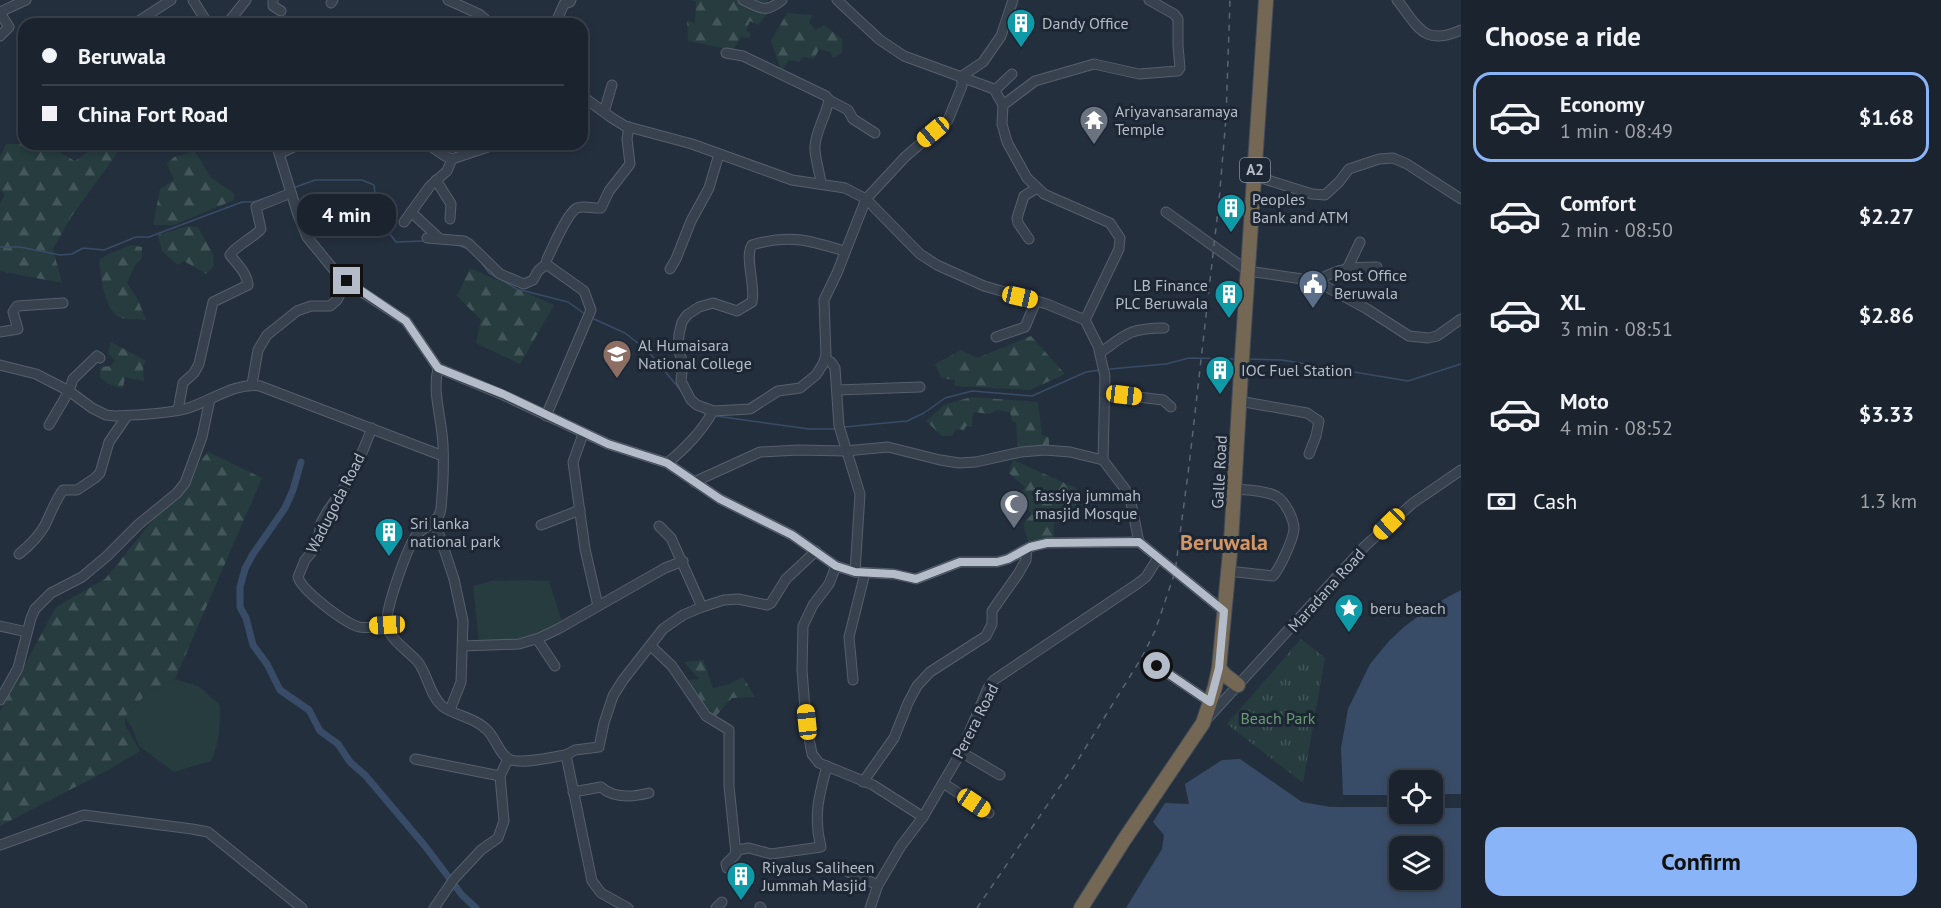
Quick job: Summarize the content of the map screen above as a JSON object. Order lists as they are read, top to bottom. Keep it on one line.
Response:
{"streets":{"highway":["A2","Galle Road"],"street":["Wadugoda Road","Maradana Road","Perera Road"]},"crossings":[["Galle Road","Maradana Road"]],"districts":["Beruwala"],"parks":["Beach Park"],"places":{"building":["Dandy Office","Peoples Bank and ATM","LB Finance PLC Beruwala","IOC Fuel Station","Sri lanka national park","Riyalus Saliheen Jummah Masjid"],"temple":["Ariyavansaramaya Temple"],"public building":["Post Office Beruwala"],"school or university":["Al Humaisara National College"],"mosque":["fassiya jummah masjid Mosque"],"place":["beru beach"]},"page":{"heading":"Choose a ride","banner":["Beruwala","China Fort Road"],"list":[{"name":"Economy","note":"1 min · 08:49","value":"$1.68"},{"name":"Comfort","note":"2 min · 08:50","value":"$2.27"},{"name":"XL","note":"3 min · 08:51","value":"$2.86"},{"name":"Moto","note":"4 min · 08:52","value":"$3.33"}],"bubble":"4 min","pay":["Cash","1.3 km"],"buttons":"Confirm"}}
